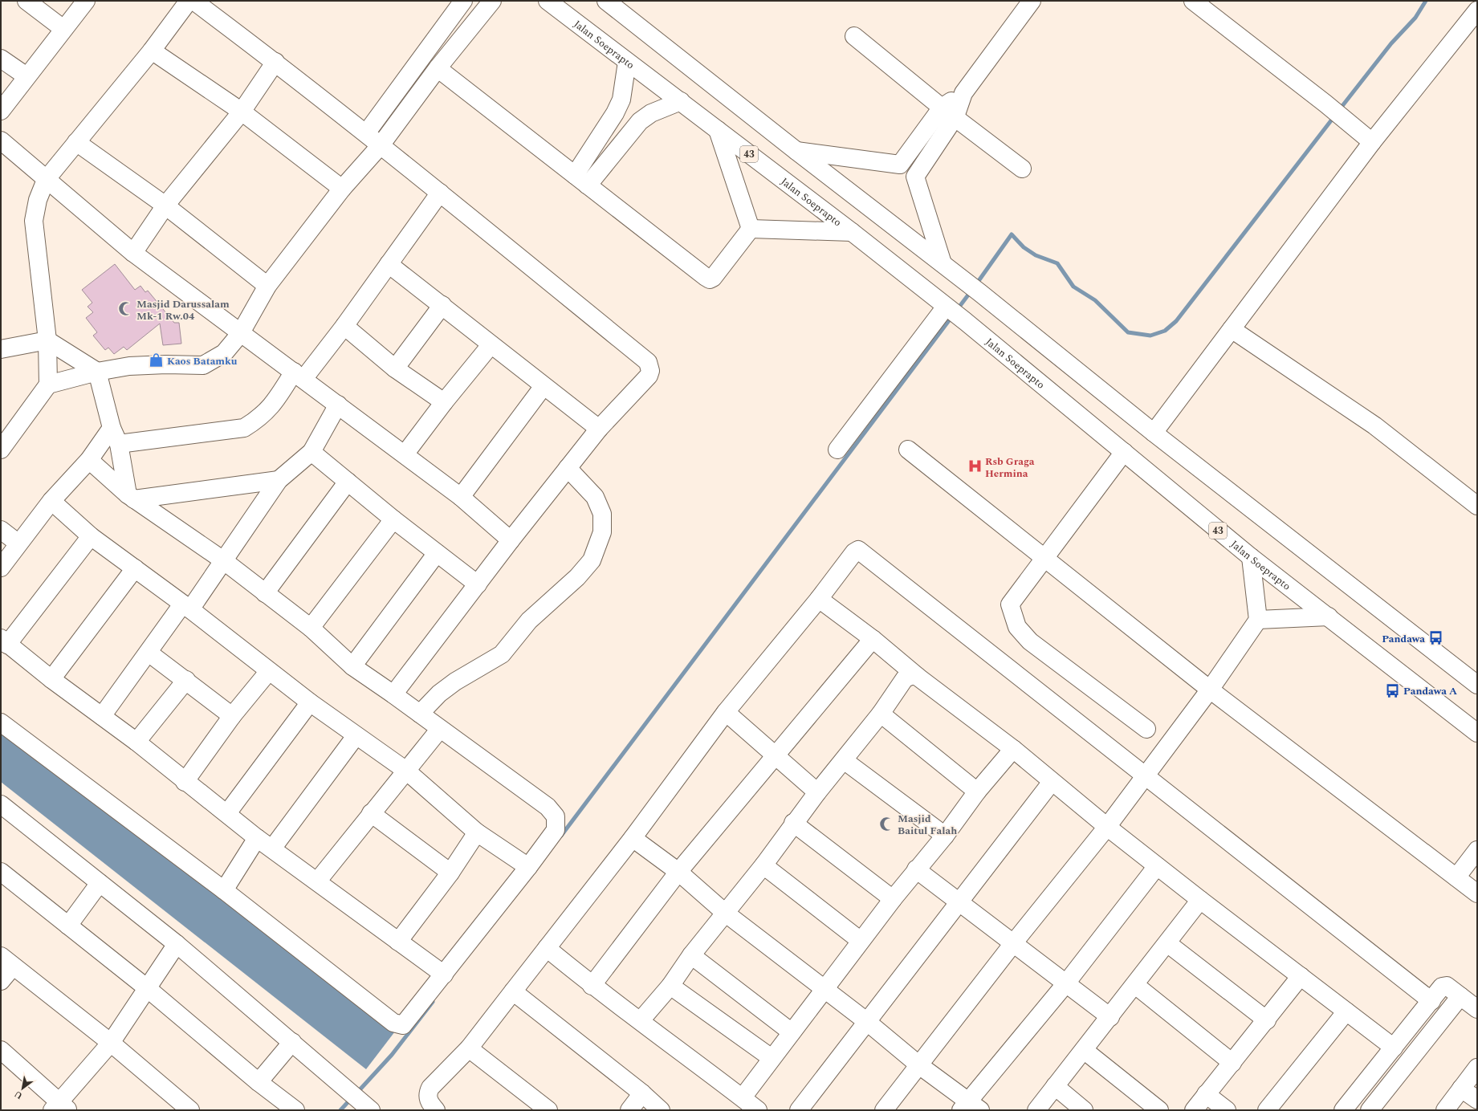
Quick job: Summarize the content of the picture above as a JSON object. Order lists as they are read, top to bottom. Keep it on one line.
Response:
{"streets":{"main road":["Jalan Soeprapto","43"]},"places":{"mosque":["Masjid Darussalam Mk-1 Rw.04","Masjid Baitul Falah"],"shop":["Kaos Batamku"],"hospital":["Rsb Graga Hermina"],"bus stop":["Pandawa","Pandawa A"]},"north":"bottom left"}
